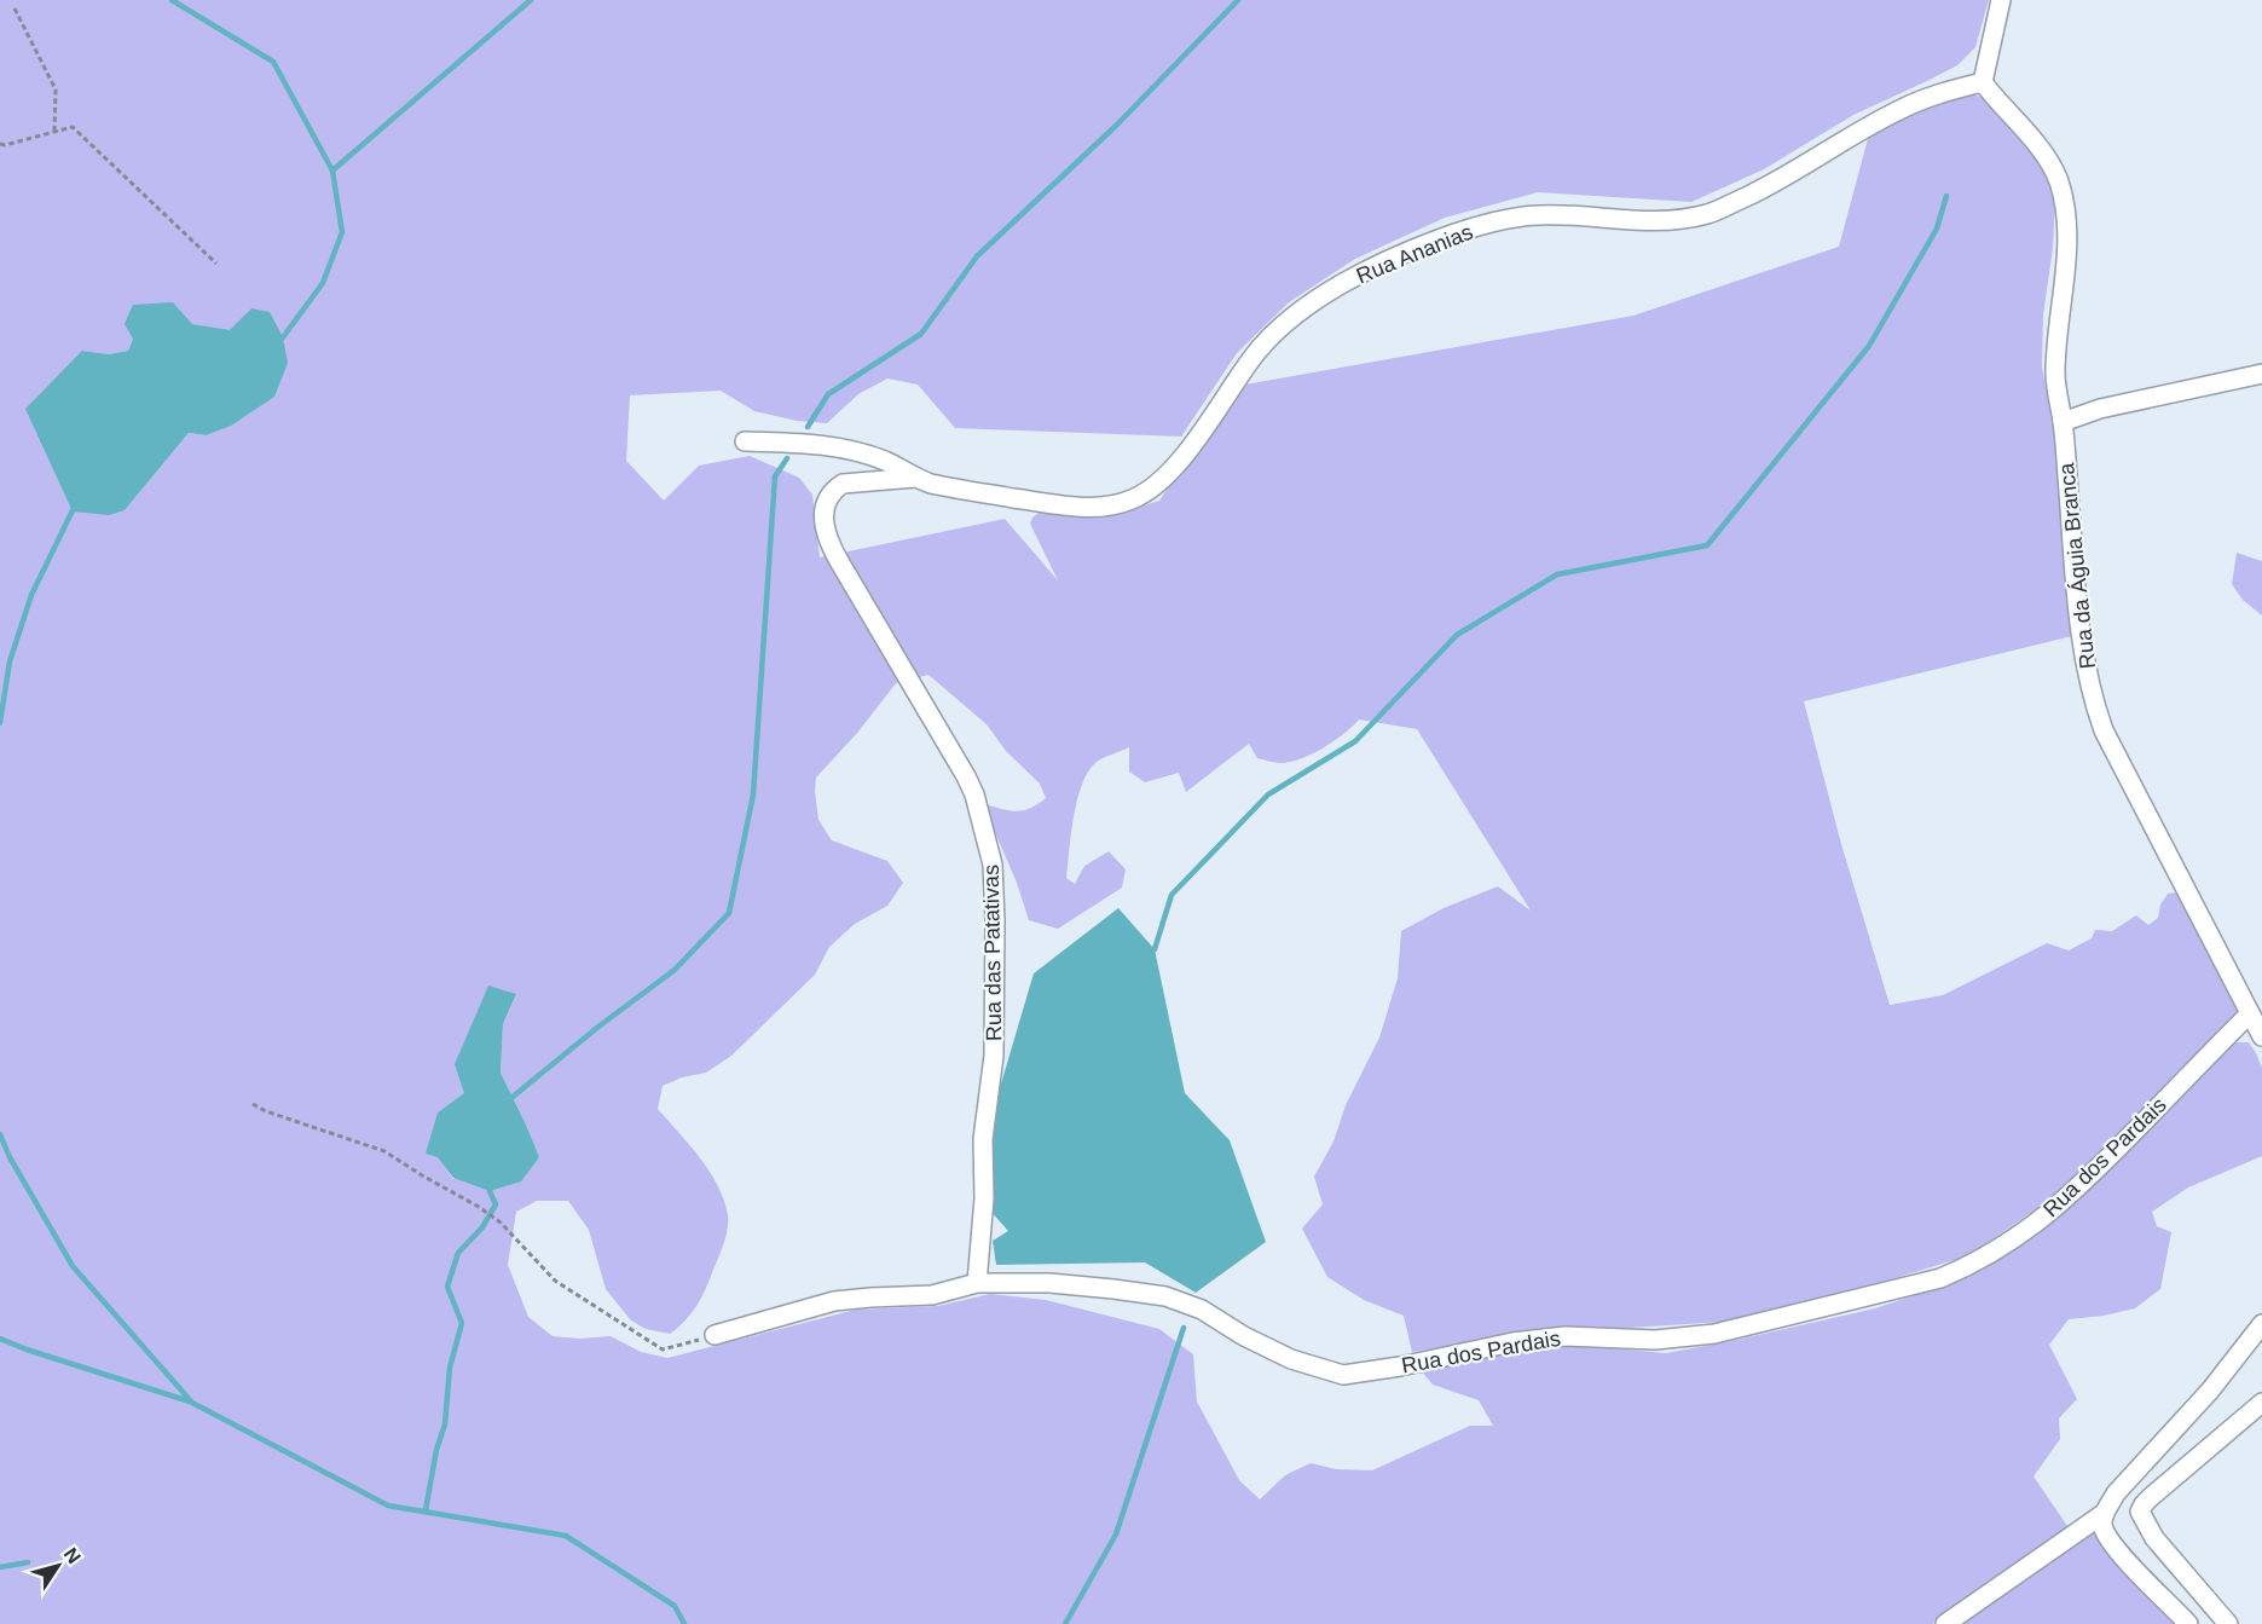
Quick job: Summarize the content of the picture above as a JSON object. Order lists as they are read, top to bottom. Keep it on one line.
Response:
{"streets":{"street":["Rua Ananias","Rua da Águia Branca","Rua das Patativas","Rua dos Pardais"]},"crossings":[["Rua Ananias","Rua da Águia Branca"],["Rua Ananias","Rua das Patativas"],["Rua da Águia Branca","Rua dos Pardais"],["Rua das Patativas","Rua dos Pardais"]],"north":"top right"}
